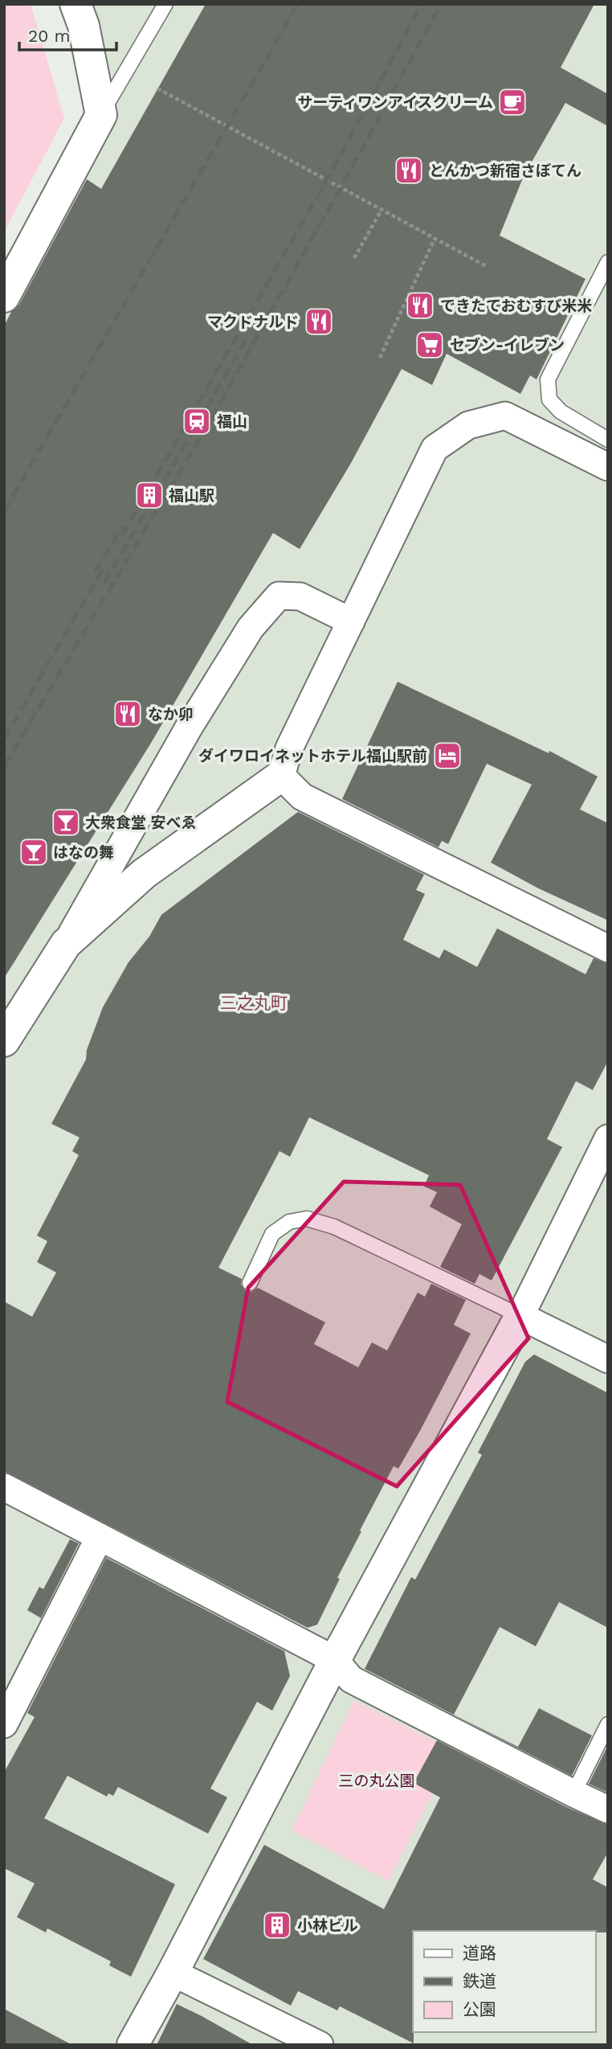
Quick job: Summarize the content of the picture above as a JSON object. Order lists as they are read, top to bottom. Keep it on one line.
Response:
{"districts":["三之丸町"],"parks":["三の丸公園"],"places":{"cafe":["サーティワンアイスクリーム"],"restaurant":["とんかつ新宿さぼてん","できたておむすび米米","マクドナルド","なか卯"],"supermarket":["セブン-イレブン"],"station":["福山"],"building":["福山駅","小林ビル"],"hotel":["ダイワロイネットホテル福山駅前"],"bar":["大衆食堂 安べゑ","はなの舞"]},"legend":["道路","鉄道","公園"],"scale_bar":"20 m"}
